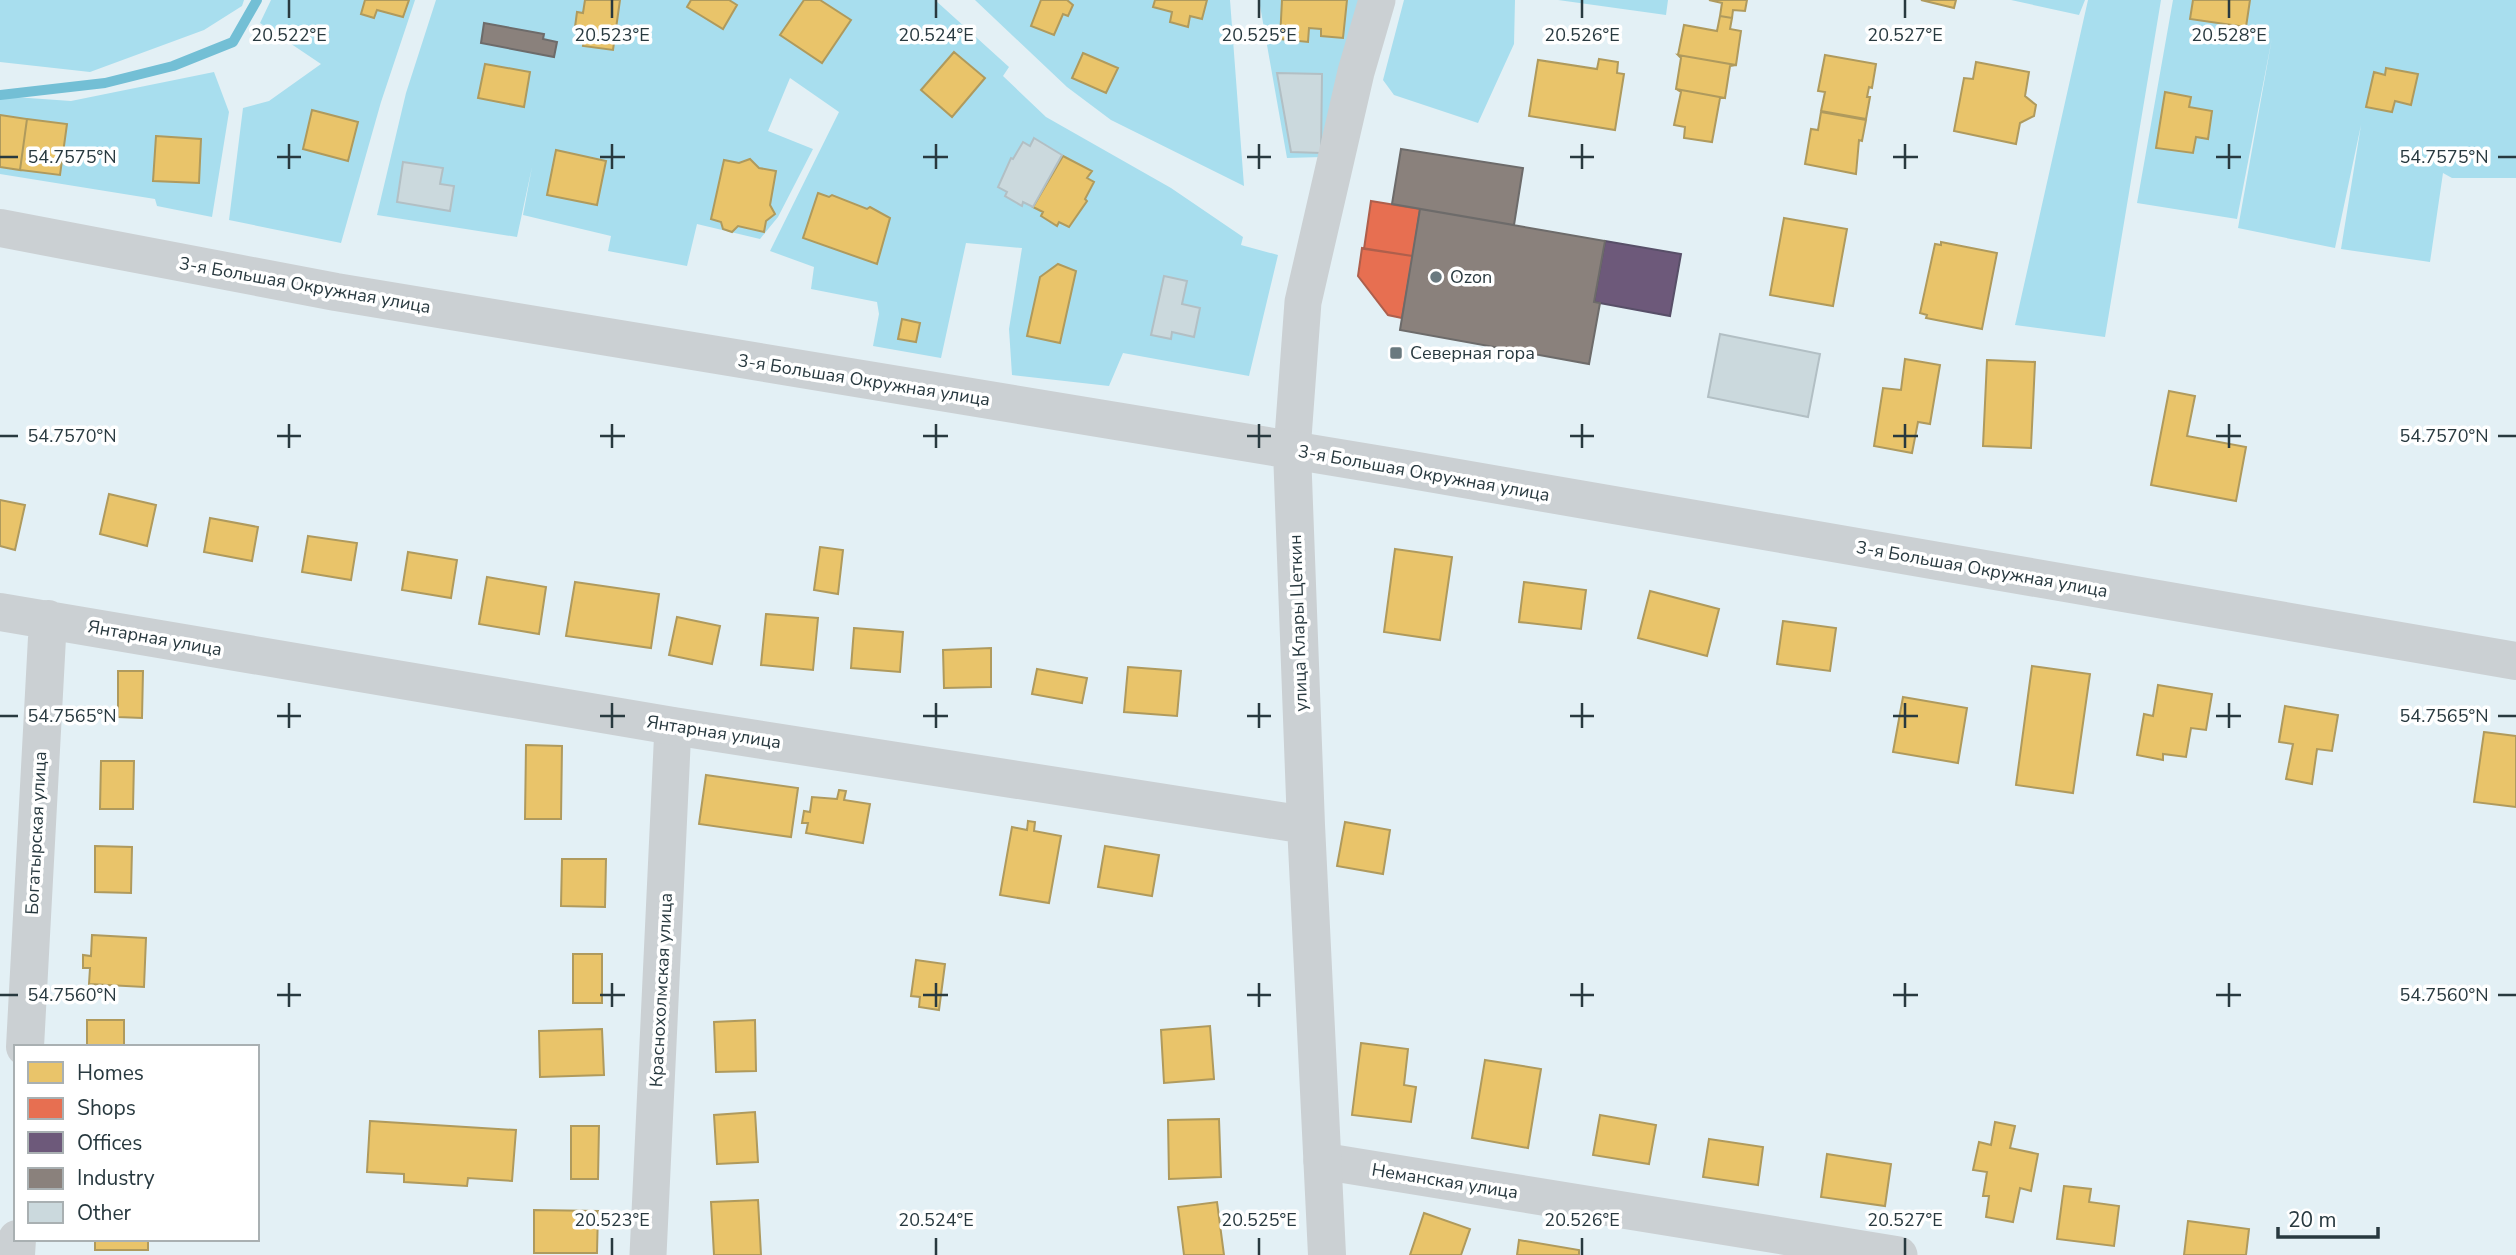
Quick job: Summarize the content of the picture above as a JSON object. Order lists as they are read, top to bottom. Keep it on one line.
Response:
{"streets":{"street":["3-я Большая Окружная улица","улица Клары Цеткин","Янтарная улица","Богатырская улица","Краснохолмская улица","Неманская улица"]},"crossings":[["3-я Большая Окружная улица","улица Клары Цеткин"],["улица Клары Цеткин","Янтарная улица"],["улица Клары Цеткин","Неманская улица"],["Янтарная улица","Богатырская улица"],["Янтарная улица","Краснохолмская улица"]],"places":{"other":["Ozon"],"transit":["Северная гора"]},"legend":["Homes","Shops","Offices","Industry","Other"],"scale_bar":"20 m","coordinates":["20.522°E","20.523°E","20.524°E","20.525°E","20.526°E","20.527°E","20.528°E","54.7575°N","54.7570°N","54.7565°N","54.7560°N"]}
